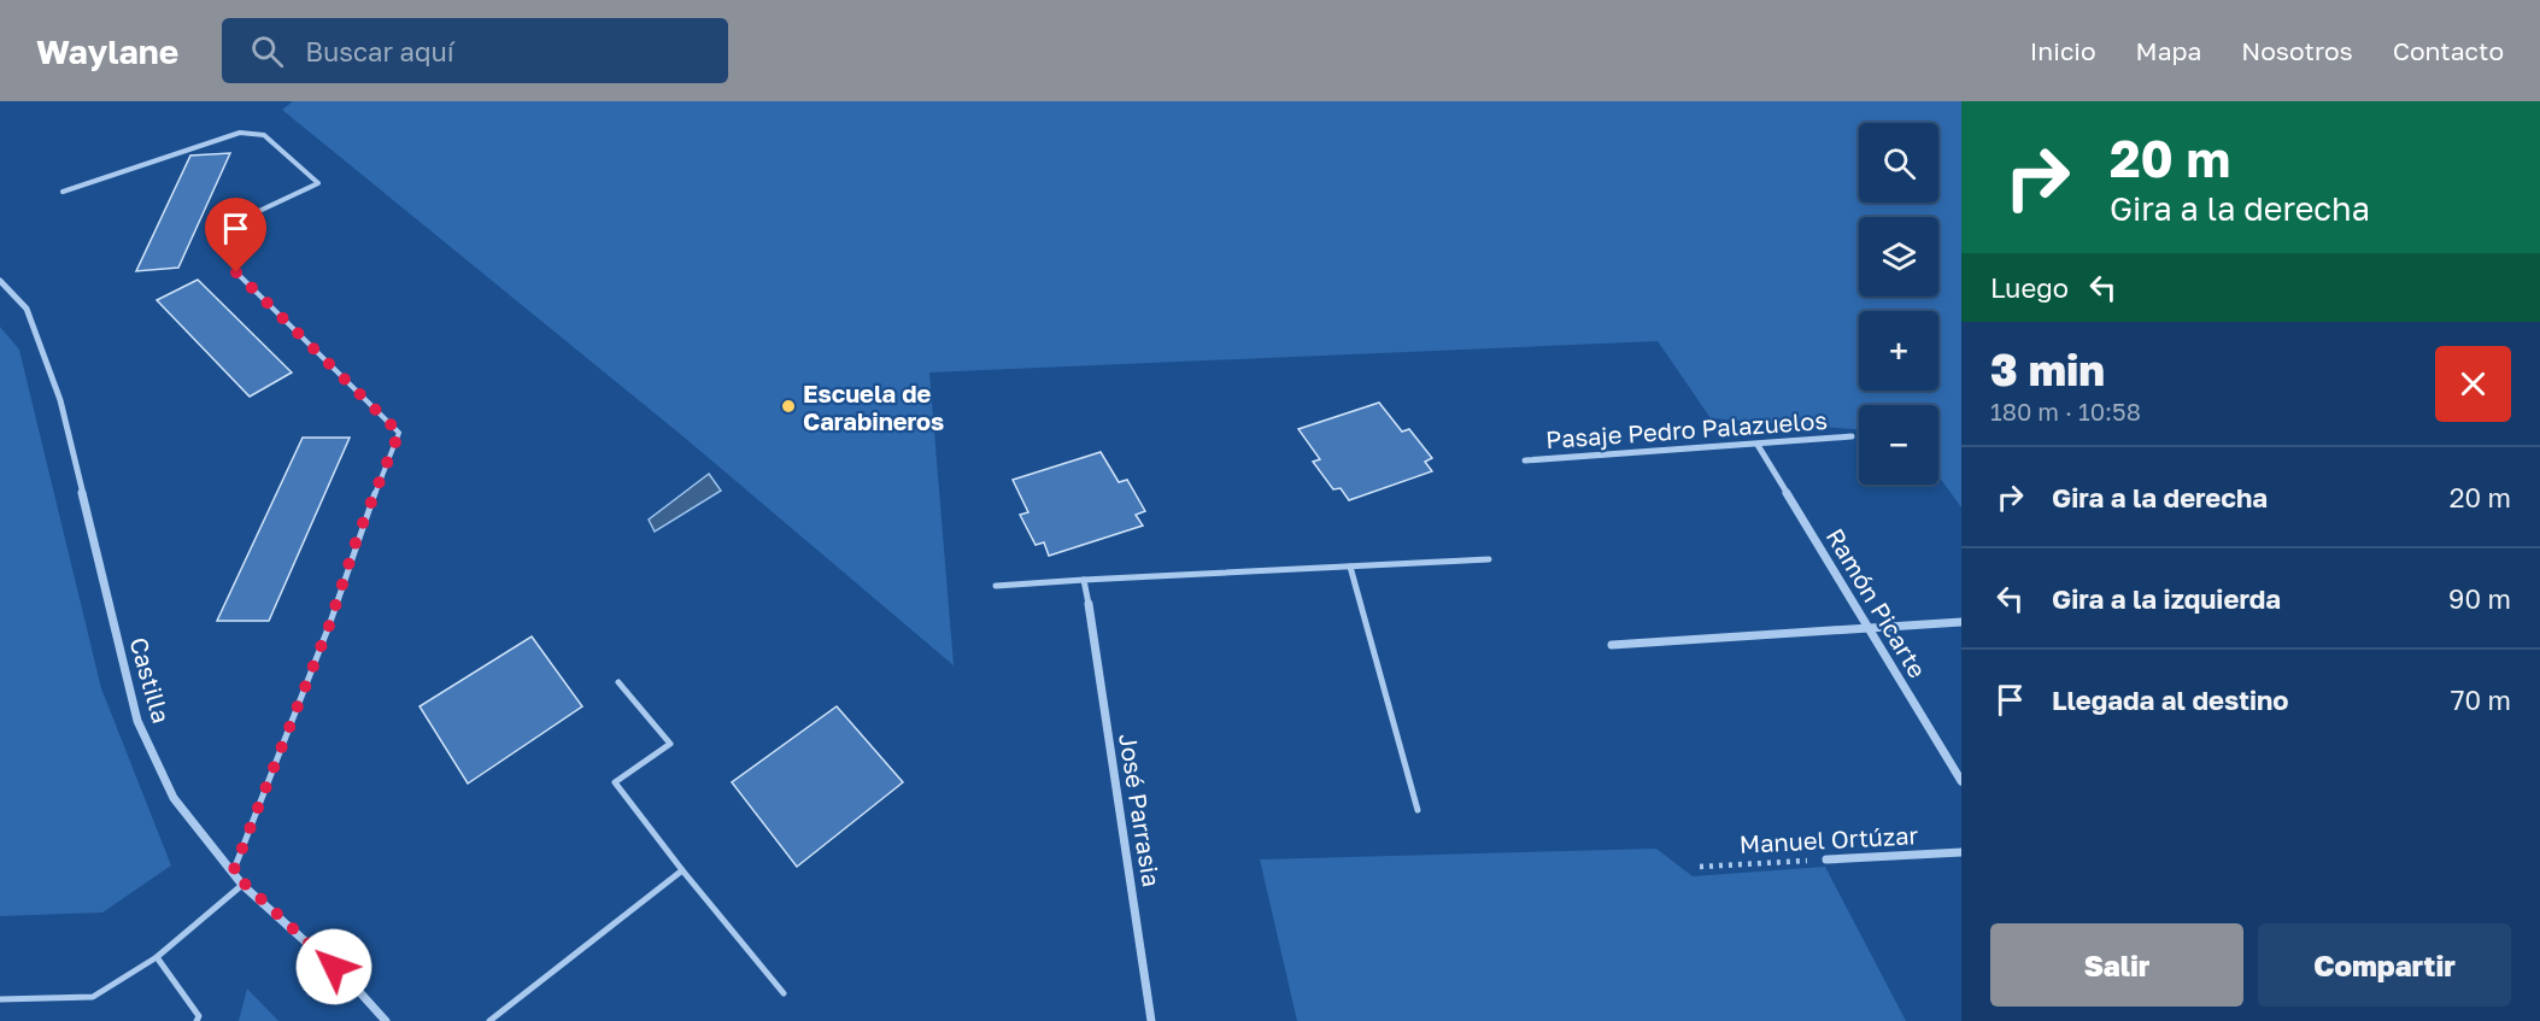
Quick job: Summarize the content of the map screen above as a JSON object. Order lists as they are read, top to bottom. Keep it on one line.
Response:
{"streets":{"street":["Pasaje Pedro Palazuelos","Ramón Picarte","Castilla","José Parrasia","Manuel Ortúzar"]},"crossings":[["Pasaje Pedro Palazuelos","Ramón Picarte"]],"places":["Escuela de Carabineros"],"page":{"header":"Waylane","search":"Buscar aquí","nav":["Inicio","Mapa","Nosotros","Contacto"],"turn":["20 m","Gira a la derecha"],"map_buttons":["+","−"],"then":"Luego","heading":["3 min","180 m · 10:58"],"list":[{"name":"Gira a la derecha","value":"20 m"},{"name":"Gira a la izquierda","value":"90 m"},{"name":"Llegada al destino","value":"70 m"}],"buttons":["Salir","Compartir"]}}
